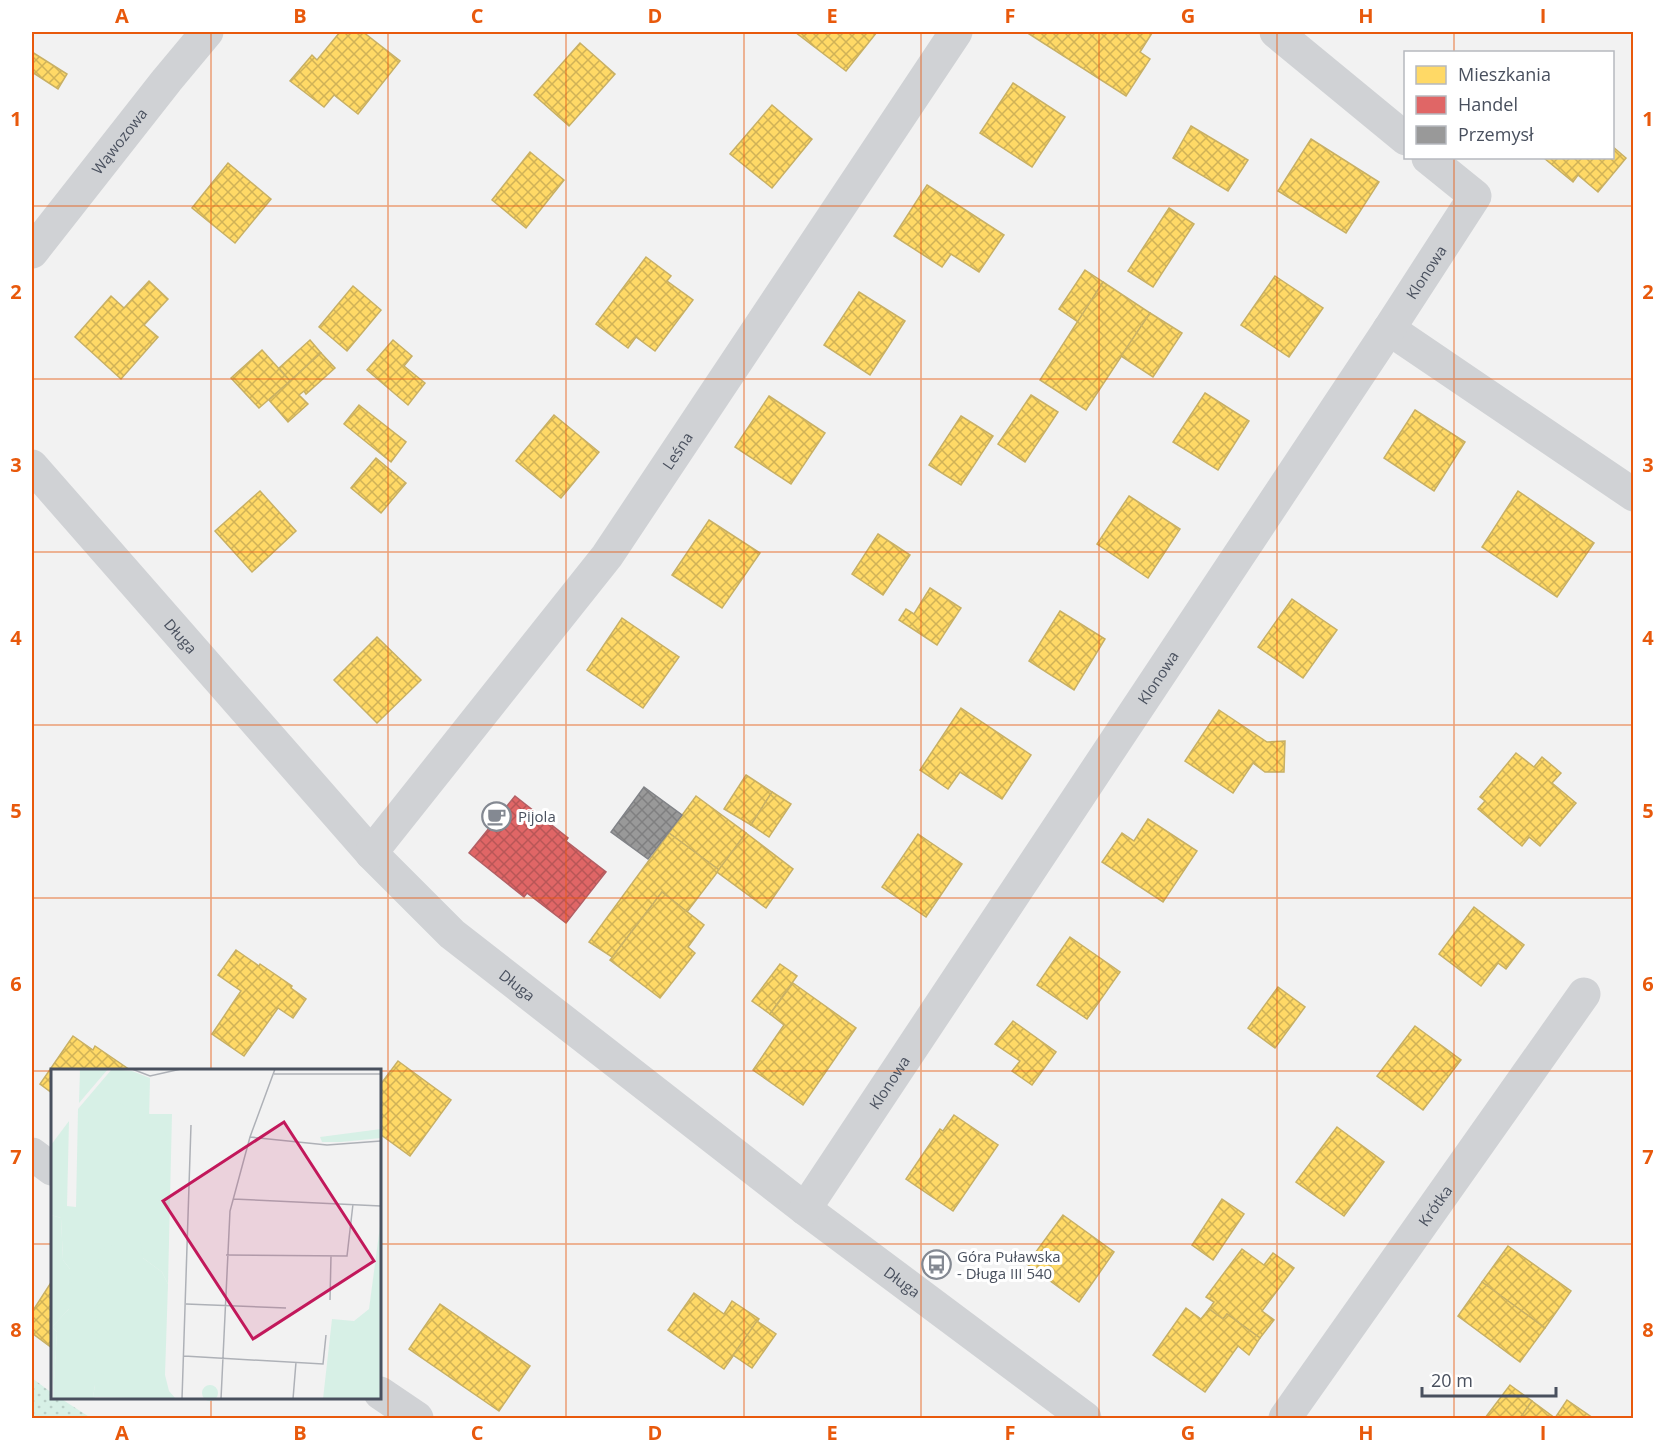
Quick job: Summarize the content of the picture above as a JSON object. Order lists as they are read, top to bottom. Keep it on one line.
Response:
{"streets":{"street":["Wąwozowa","Klonowa","Leśna","Długa","Krótka"]},"crossings":[["Klonowa","Długa"],["Leśna","Długa"]],"places":{"cafe":["Pijola"],"bus stop":["Góra Puławska - Długa III 540"]},"legend":["Mieszkania","Handel","Przemysł"],"scale_bar":"20 m","grid":{"columns":["A","B","C","D","E","F","G","H","I"],"rows":["1","2","3","4","5","6","7","8"]}}
